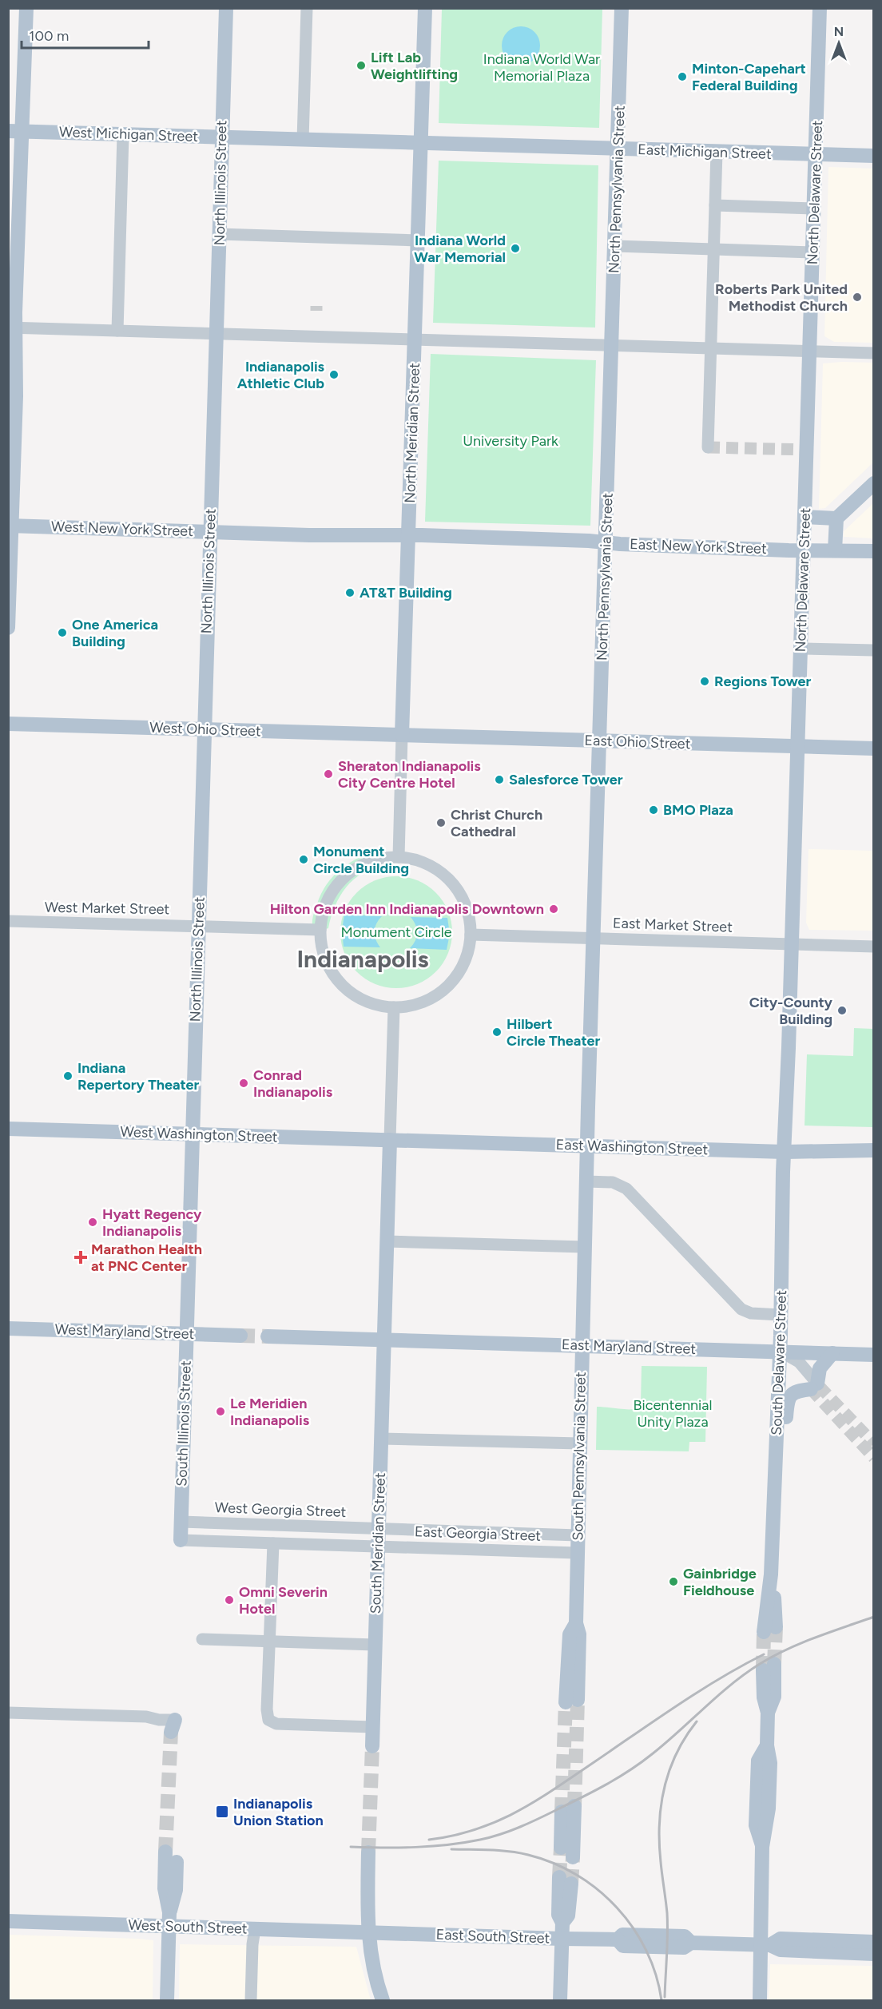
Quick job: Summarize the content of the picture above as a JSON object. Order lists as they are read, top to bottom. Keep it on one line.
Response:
{"streets":{"main road":["West Michigan Street","East Michigan Street","North Illinois Street","North Pennsylvania Street","North Delaware Street","North Meridian Street","West New York Street","East New York Street","West Ohio Street","East Ohio Street","West Washington Street","East Washington Street","West Maryland Street","East Maryland Street","South Delaware Street","South Illinois Street","South Pennsylvania Street","South Meridian Street","West South Street","East South Street"],"street":["West Market Street","East Market Street","West Georgia Street","East Georgia Street"]},"crossings":[["West Michigan Street","East Michigan Street"],["West Michigan Street","North Illinois Street"],["West Michigan Street","North Meridian Street"],["East Michigan Street","North Pennsylvania Street"],["East Michigan Street","North Delaware Street"],["East Michigan Street","North Meridian Street"],["North Illinois Street","West New York Street"],["North Illinois Street","West Ohio Street"],["North Illinois Street","West Market Street"],["North Illinois Street","West Washington Street"],["North Illinois Street","South Illinois Street"],["North Pennsylvania Street","East New York Street"],["North Pennsylvania Street","East Ohio Street"],["North Pennsylvania Street","East Market Street"],["North Pennsylvania Street","East Washington Street"],["North Pennsylvania Street","South Pennsylvania Street"],["North Delaware Street","East New York Street"],["North Delaware Street","East Ohio Street"],["North Delaware Street","East Market Street"],["North Delaware Street","East Washington Street"],["North Delaware Street","South Delaware Street"],["North Meridian Street","West New York Street"],["North Meridian Street","East New York Street"],["North Meridian Street","West Ohio Street"],["North Meridian Street","East Ohio Street"],["North Meridian Street","West Market Street"],["North Meridian Street","East Market Street"],["West New York Street","East New York Street"],["West Ohio Street","East Ohio Street"],["West Market Street","East Market Street"],["West Washington Street","East Washington Street"],["West Washington Street","South Illinois Street"],["East Washington Street","South Delaware Street"],["East Washington Street","South Pennsylvania Street"],["West Maryland Street","South Illinois Street"],["East Maryland Street","South Delaware Street"],["East Maryland Street","South Pennsylvania Street"],["East Maryland Street","South Meridian Street"],["South Illinois Street","West Georgia Street"],["South Pennsylvania Street","East Georgia Street"],["West Georgia Street","East Georgia Street"],["West Georgia Street","South Meridian Street"],["East Georgia Street","South Meridian Street"],["West South Street","East South Street"]],"districts":["Indianapolis"],"parks":["Indiana World War Memorial Plaza","University Park","Monument Circle","Bicentennial Unity Plaza"],"places":{"other":["Lift Lab Weightlifting","Minton-Capehart Federal Building","Indiana World War Memorial","Roberts Park United Methodist Church","Indianapolis Athletic Club","AT&T Building","One America Building","Regions Tower","Sheraton Indianapolis City Centre Hotel","Salesforce Tower","BMO Plaza","Christ Church Cathedral","Monument Circle Building","Hilton Garden Inn Indianapolis Downtown","City-County Building","Hilbert Circle Theater","Indiana Repertory Theater","Conrad Indianapolis","Hyatt Regency Indianapolis","Le Meridien Indianapolis","Gainbridge Fieldhouse","Omni Severin Hotel"],"health":["Marathon Health at PNC Center"],"transit":["Indianapolis Union Station"]},"scale_bar":"100 m","north":"top"}
